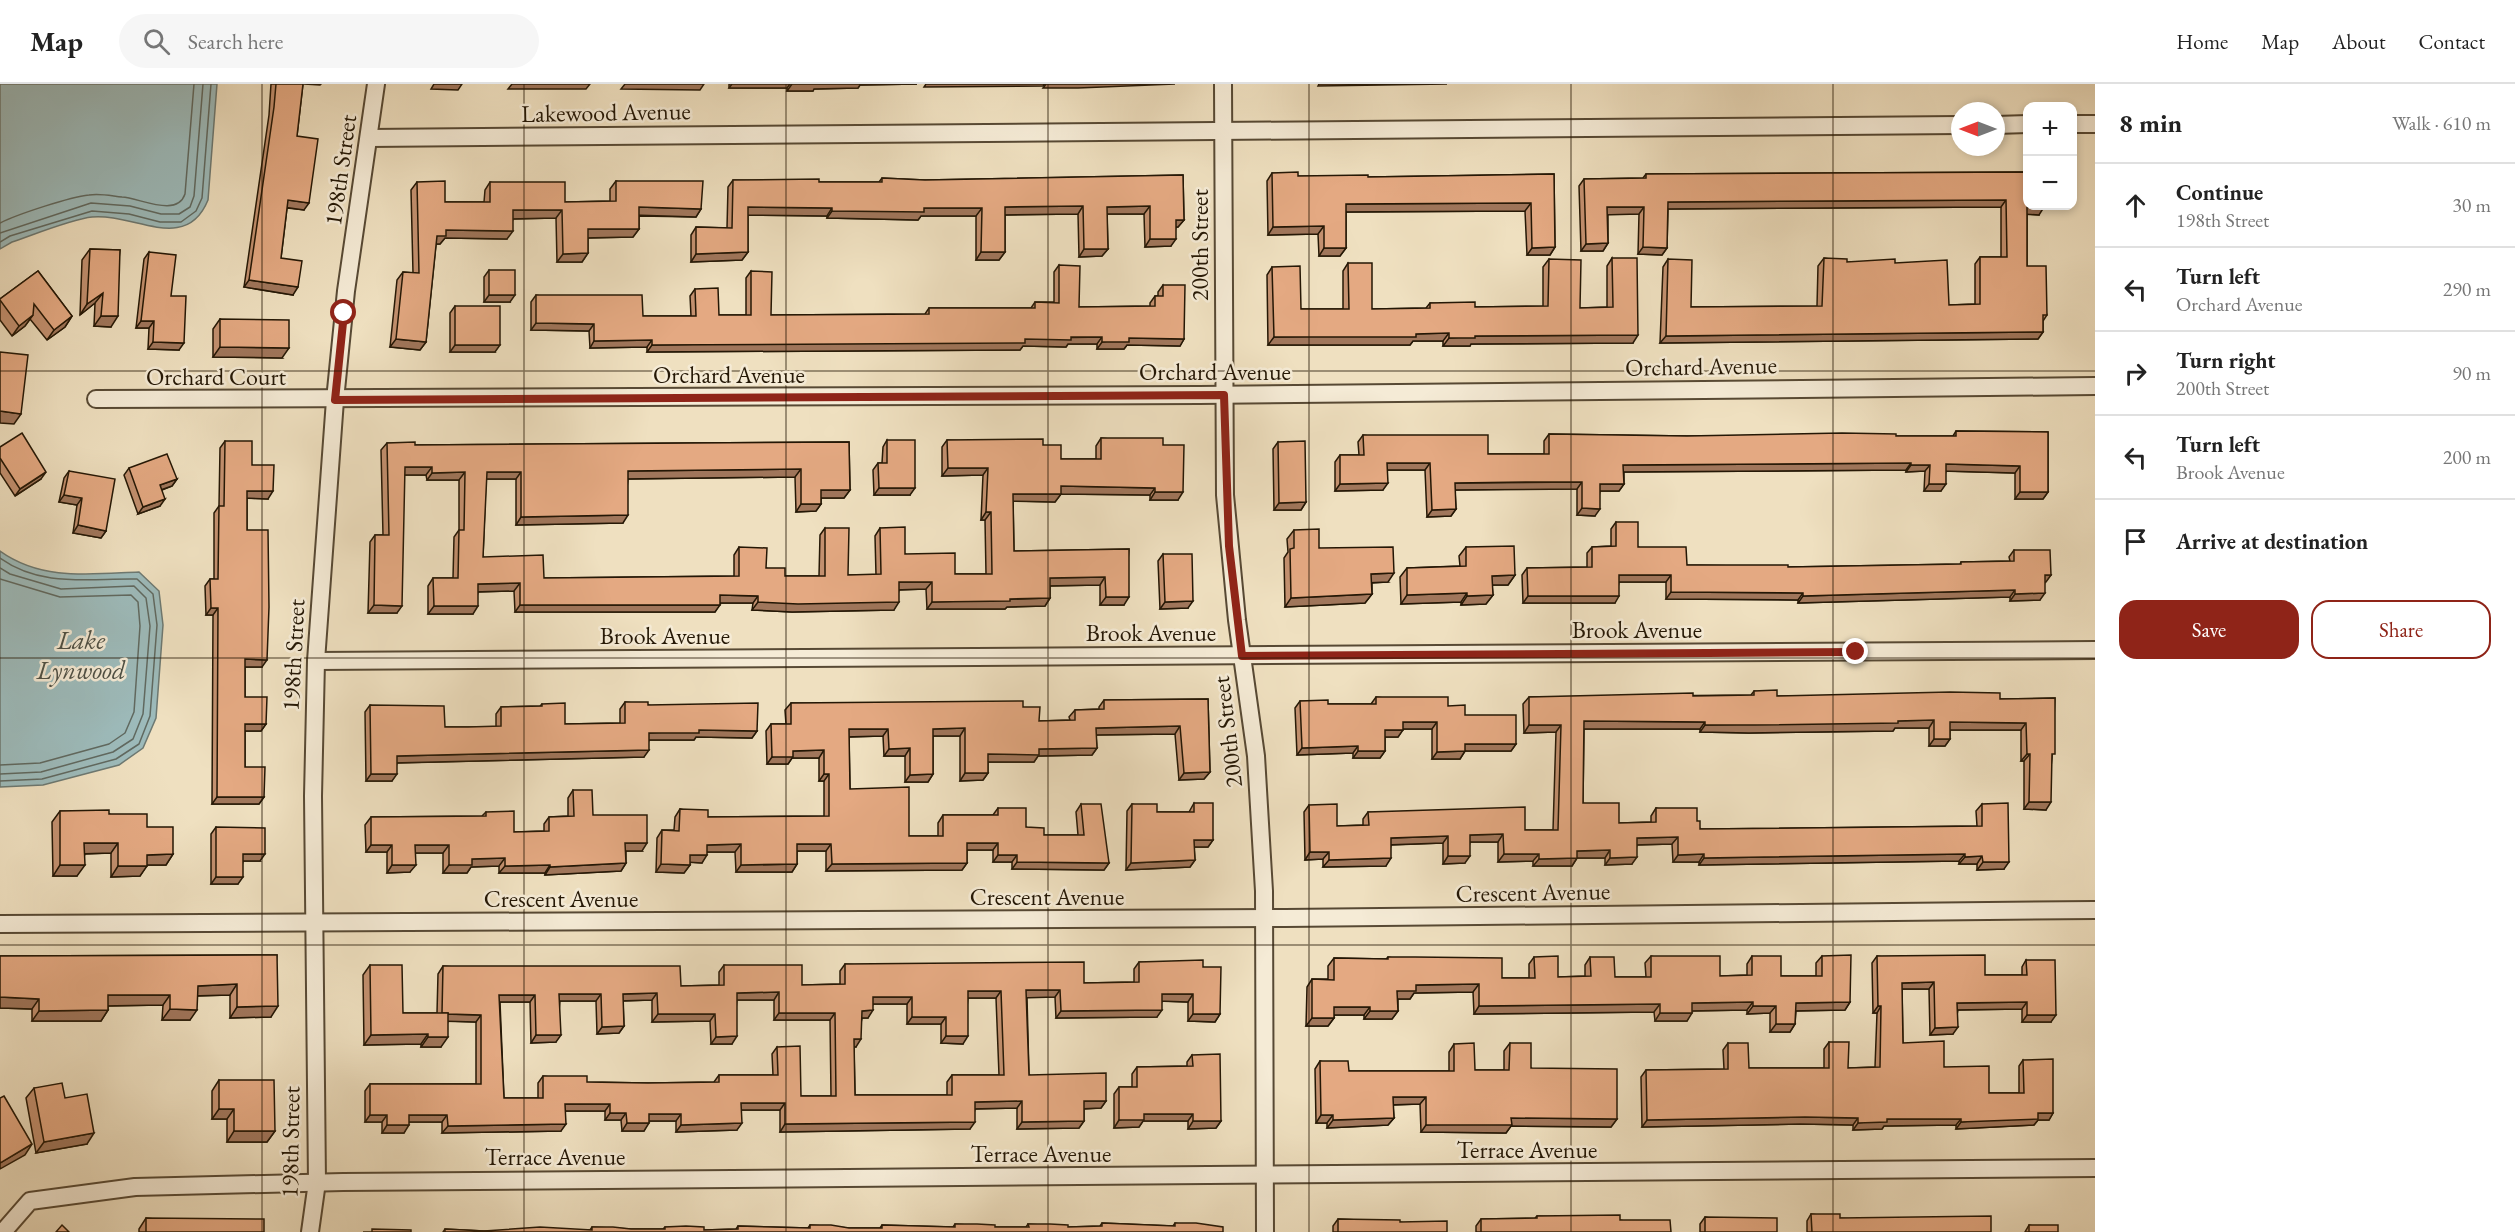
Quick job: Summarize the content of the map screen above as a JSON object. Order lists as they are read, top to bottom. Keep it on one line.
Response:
{"streets":{"street":["Lakewood Avenue","198th Street","200th Street","Orchard Avenue","Orchard Court","Brook Avenue","Crescent Avenue","Terrace Avenue"]},"crossings":[["Lakewood Avenue","198th Street"],["Lakewood Avenue","200th Street"],["198th Street","Orchard Avenue"],["198th Street","Orchard Court"],["198th Street","Brook Avenue"],["198th Street","Crescent Avenue"],["198th Street","Terrace Avenue"],["200th Street","Orchard Avenue"],["200th Street","Brook Avenue"],["200th Street","Crescent Avenue"],["200th Street","Terrace Avenue"],["Orchard Avenue","Orchard Court"]],"water":["Lake Lynwood"],"north":"left","page":{"header":"Map","search":"Search here","nav":["Home","Map","About","Contact"],"heading":["8 min","Walk · 610 m"],"map_buttons":["+","−"],"list":[["Continue","198th Street","30 m"],["Turn left","Orchard Avenue","290 m"],["Turn right","200th Street","90 m"],["Turn left","Brook Avenue","200 m"],"Arrive at destination"],"buttons":["Save","Share"]}}
